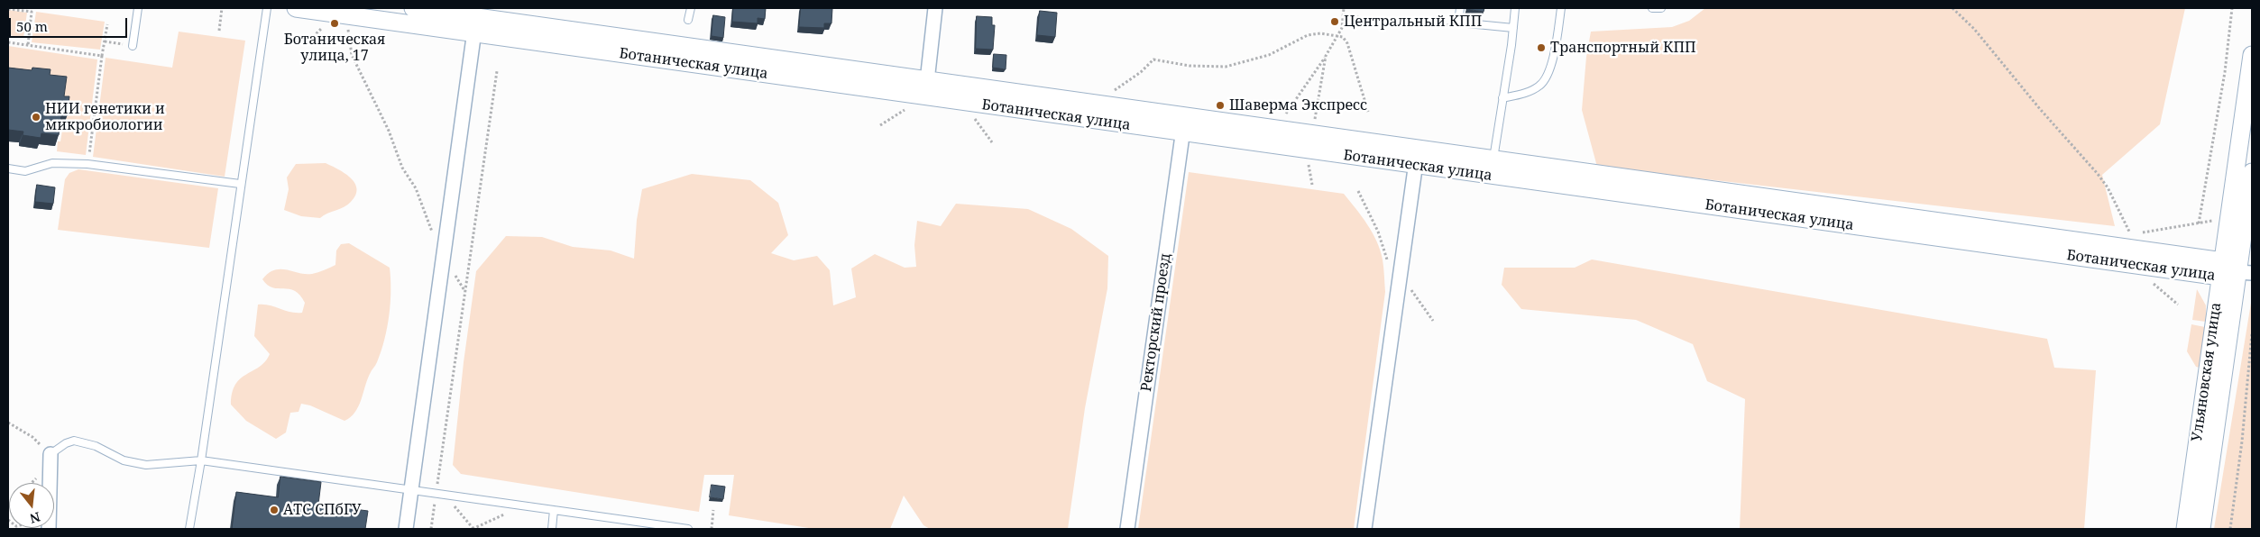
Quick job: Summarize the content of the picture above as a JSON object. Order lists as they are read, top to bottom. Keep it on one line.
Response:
{"streets":{"street":["Ботаническая улица","Ректорский проезд","Ульяновская улица"]},"crossings":[["Ботаническая улица","Ректорский проезд"],["Ботаническая улица","Ульяновская улица"]],"places":["Центральный КПП","Ботаническая улица, 17","Транспортный КПП","Шаверма Экспресс","НИИ генетики и микробиологии","АТС СПбГУ"],"scale_bar":"50 m","north":"bottom"}
